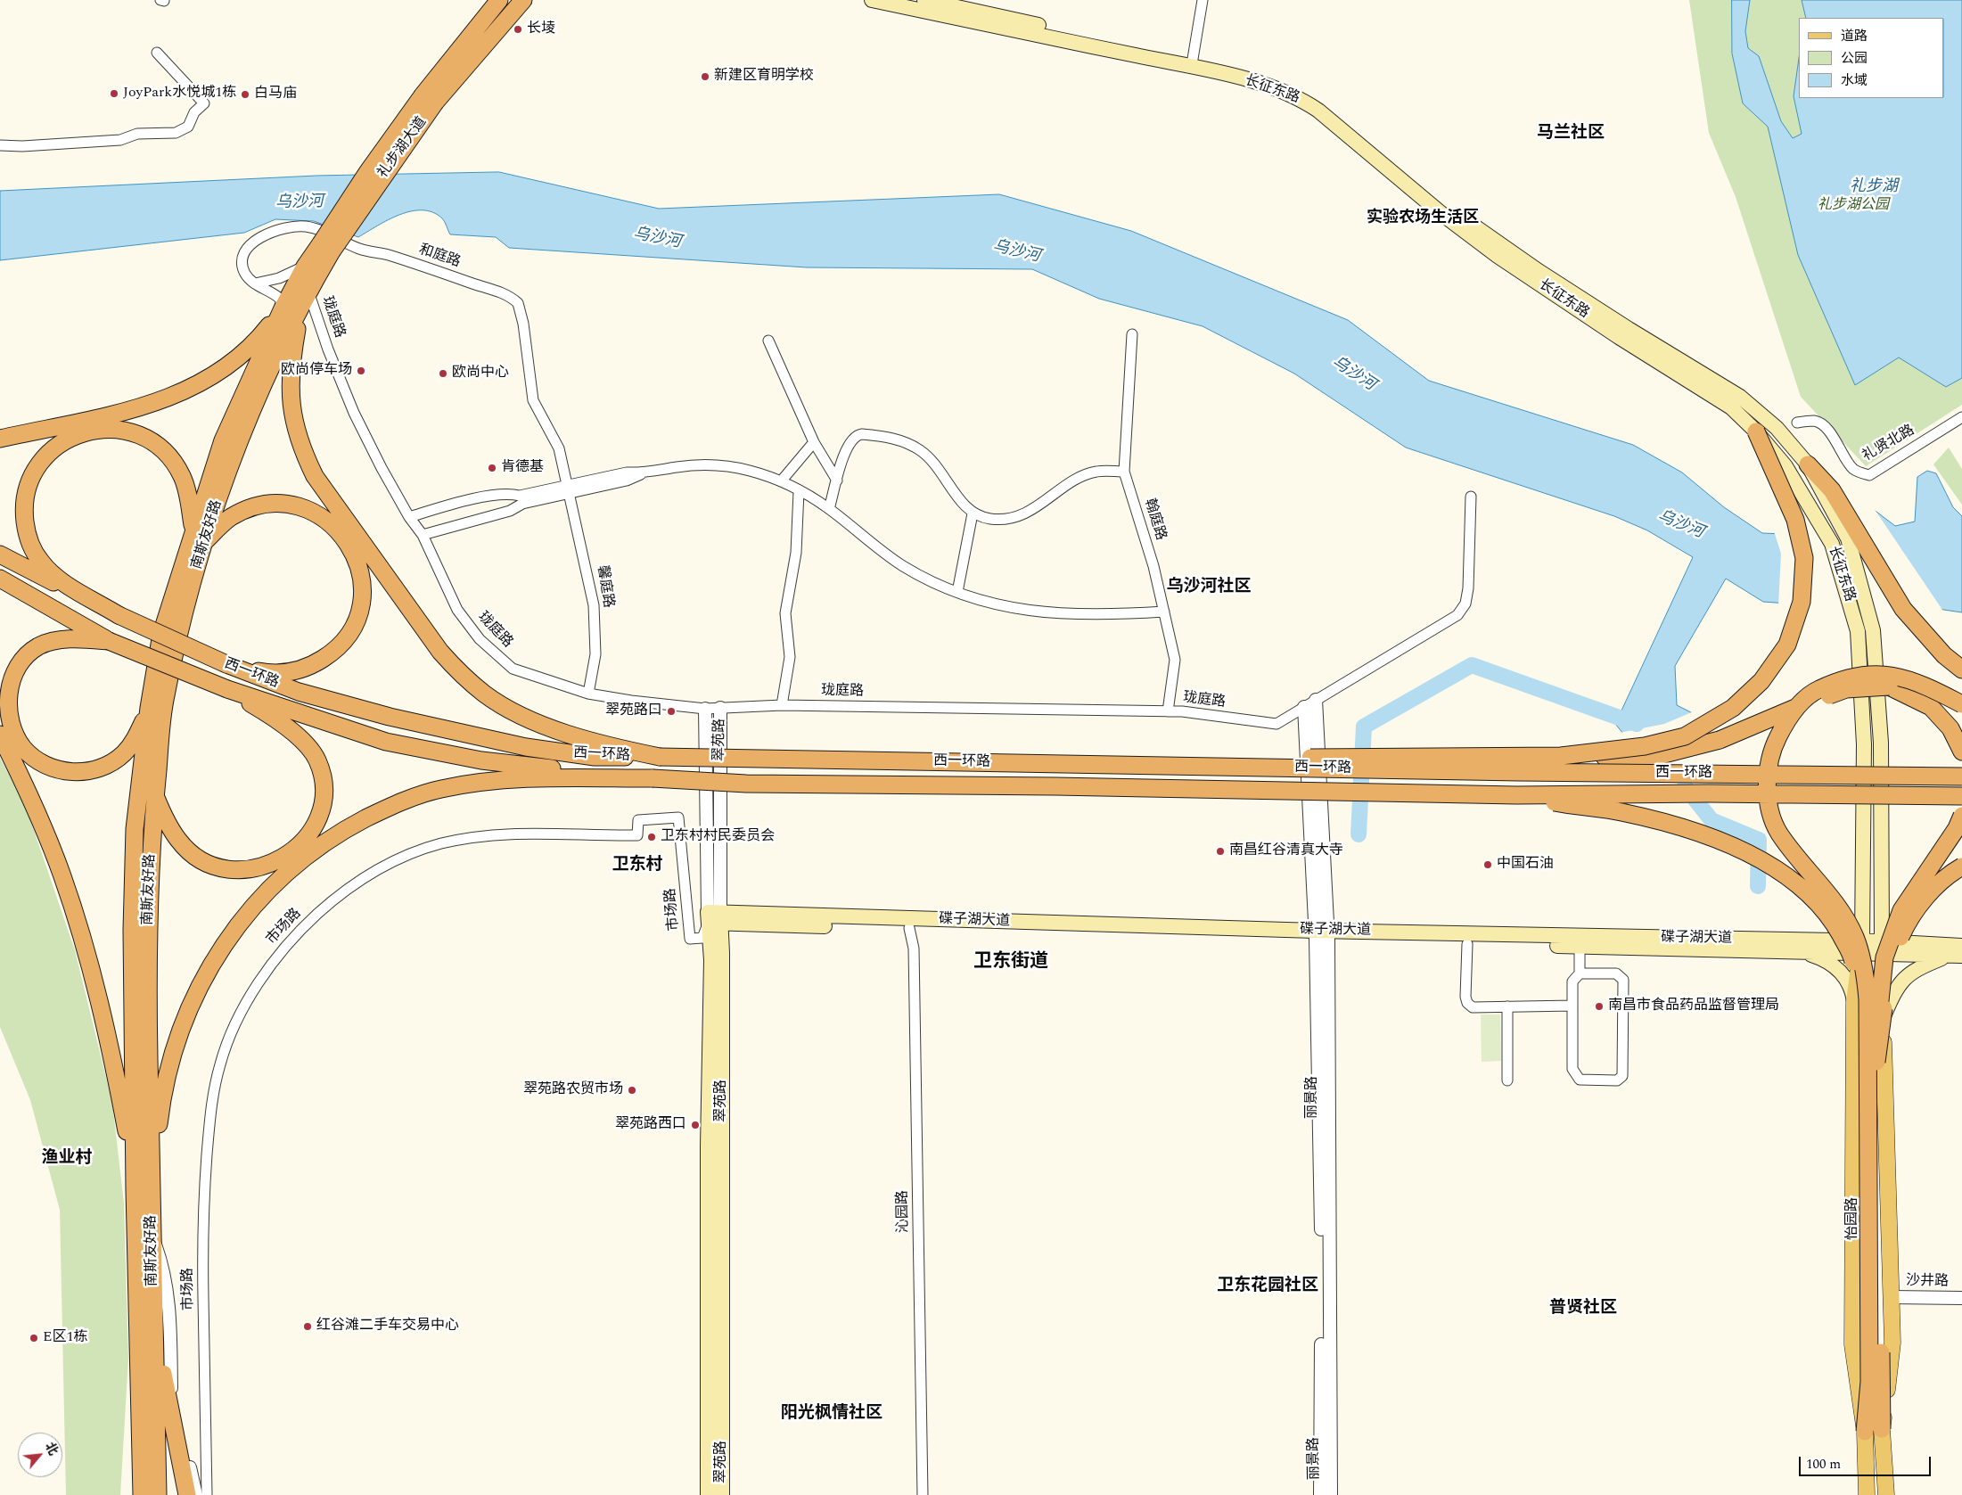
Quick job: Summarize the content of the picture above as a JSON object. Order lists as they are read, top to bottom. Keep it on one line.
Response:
{"streets":{"highway":["礼步湖大道","南斯友好路","西一环路"],"main road":["长征东路","翠苑路","碟子湖大道","怡园路"],"street":["和庭路","珑庭路","礼贤北路","翰庭路","馨庭路","市场路","丽景路","沁园路","沙井路"]},"crossings":[["长征东路","碟子湖大道"],["长征东路","怡园路"],["礼步湖大道","和庭路"],["礼步湖大道","珑庭路"],["礼步湖大道","南斯友好路"],["和庭路","南斯友好路"],["和庭路","馨庭路"],["珑庭路","翰庭路"],["珑庭路","馨庭路"],["珑庭路","翠苑路"],["珑庭路","丽景路"],["翠苑路","市场路"],["翠苑路","碟子湖大道"],["市场路","碟子湖大道"],["碟子湖大道","丽景路"],["碟子湖大道","沁园路"],["碟子湖大道","怡园路"]],"districts":["马兰社区","实验农场生活区","乌沙河社区","卫东村","卫东街道","渔业村","卫东花园社区","普贤社区","阳光枫情社区"],"water":["礼步湖","乌沙河"],"parks":["礼步湖公园"],"places":["长堎","新建区育明学校","JoyPark水悦城1栋","白马庙","欧尚停车场","欧尚中心","肯德基","翠苑路口","卫东村村民委员会","南昌红谷清真大寺","中国石油","南昌市食品药品监督管理局","翠苑路农贸市场","翠苑路西口","红谷滩二手车交易中心","E区1栋"],"legend":["道路","公园","水域"],"scale_bar":"100 m","north":"top right"}
